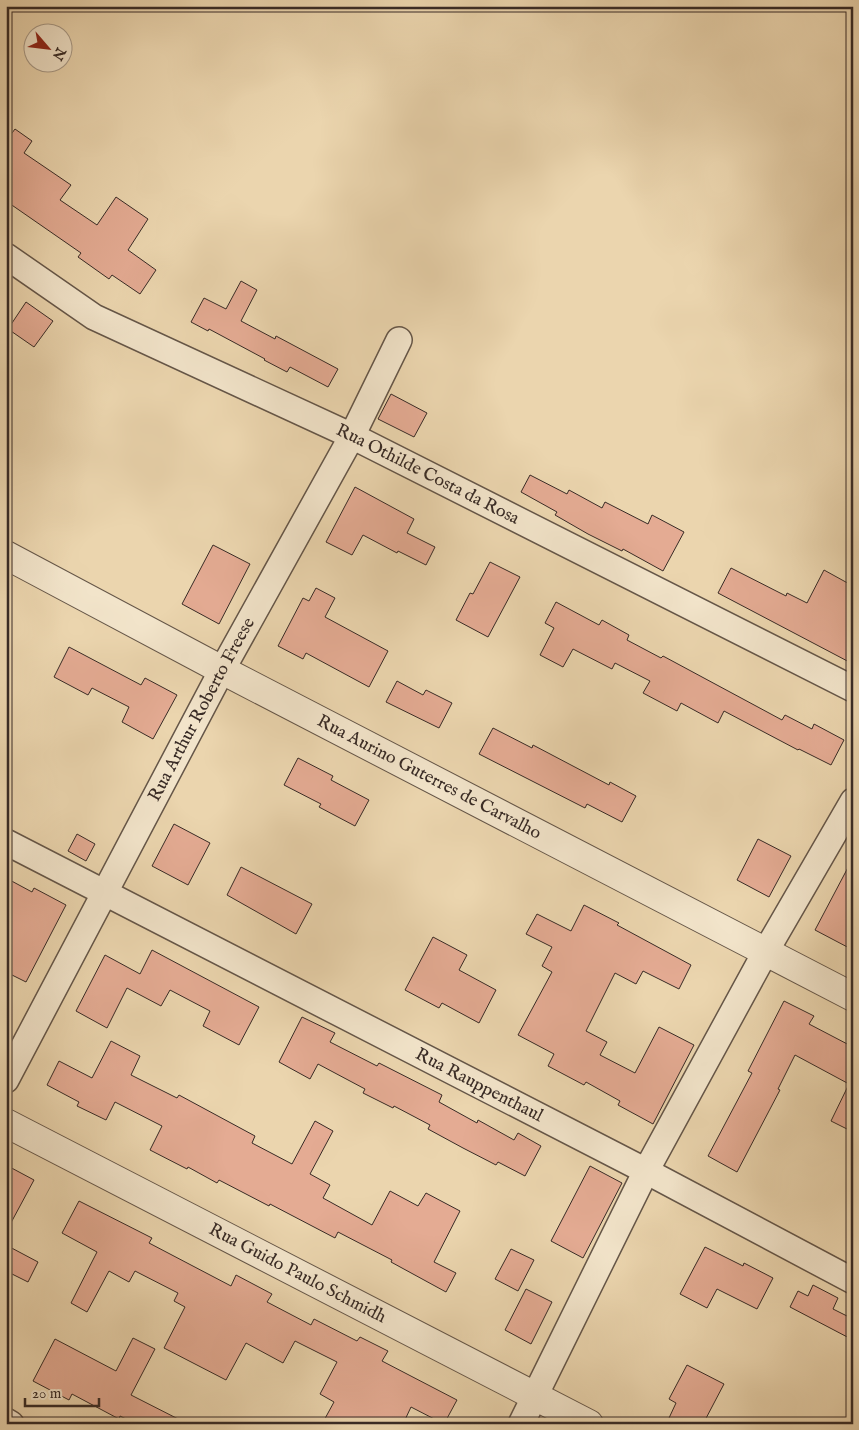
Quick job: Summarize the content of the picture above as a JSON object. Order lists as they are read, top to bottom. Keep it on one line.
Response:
{"streets":{"street":["Rua Othilde Costa da Rosa","Rua Arthur Roberto Freese","Rua Aurino Guterres de Carvalho","Rua Rauppenthaul","Rua Guido Paulo Schmidh"]},"crossings":[["Rua Othilde Costa da Rosa","Rua Arthur Roberto Freese"],["Rua Arthur Roberto Freese","Rua Aurino Guterres de Carvalho"],["Rua Arthur Roberto Freese","Rua Rauppenthaul"]],"scale_bar":"20 m","north":"bottom right"}
